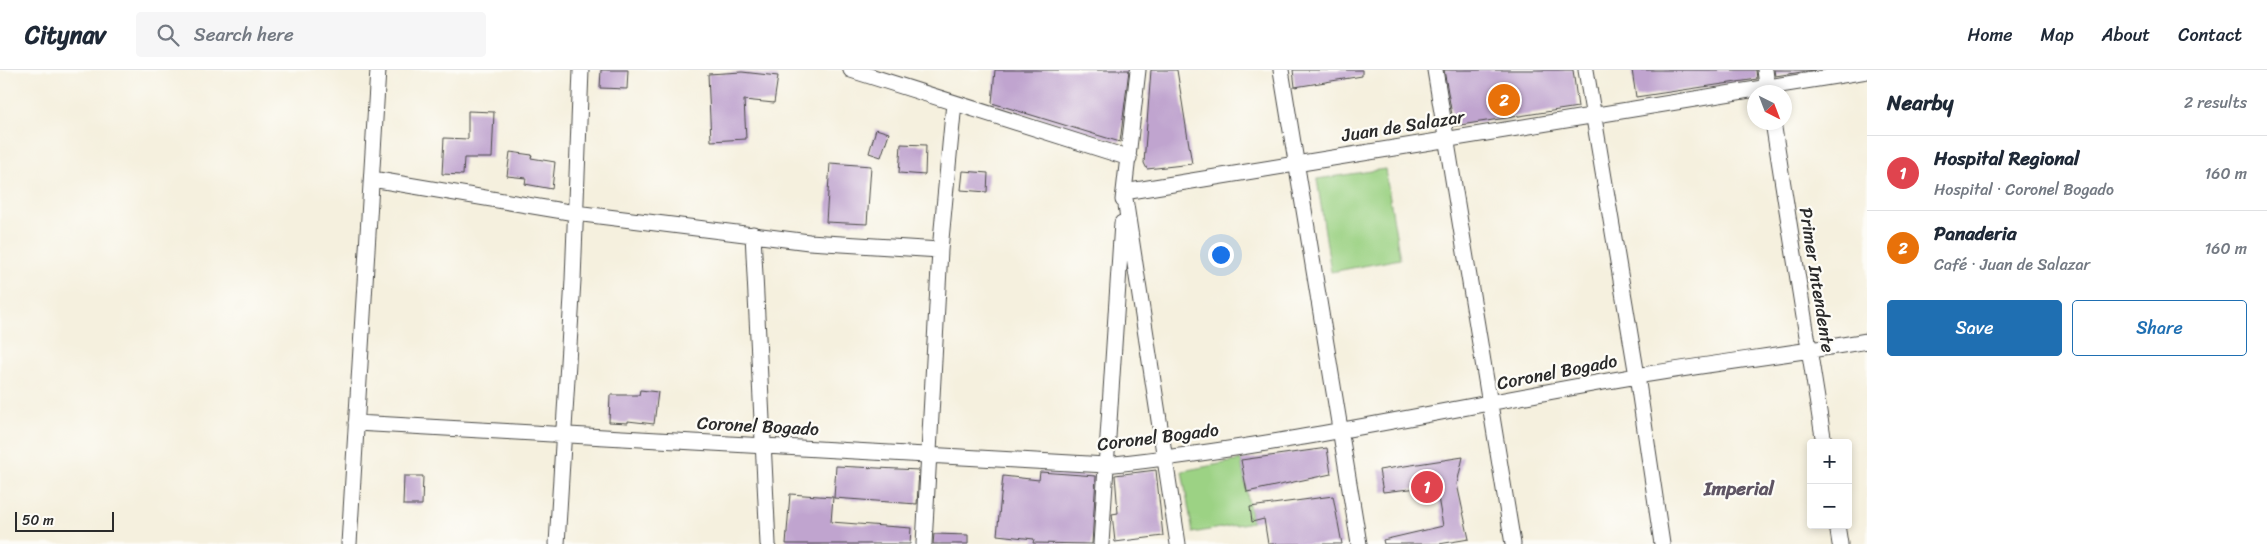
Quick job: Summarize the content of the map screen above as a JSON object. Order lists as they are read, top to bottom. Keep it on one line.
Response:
{"streets":{"street":["Juan de Salazar","Primer Intendente","Coronel Bogado"]},"crossings":[["Primer Intendente","Coronel Bogado"]],"districts":["Imperial"],"scale_bar":"50 m","north":"bottom right","page":{"header":"Citynav","search":"Search here","nav":["Home","Map","About","Contact"],"heading":["Nearby","2 results"],"pins":["2","1"],"list":[{"mark":"1","name":"Hospital Regional","note":"Hospital · Coronel Bogado","value":"160 m"},{"mark":"2","name":"Panaderia","note":"Café · Juan de Salazar","value":"160 m"}],"buttons":["Save","Share"],"map_buttons":["+","−"],"scale":"50 m"}}
